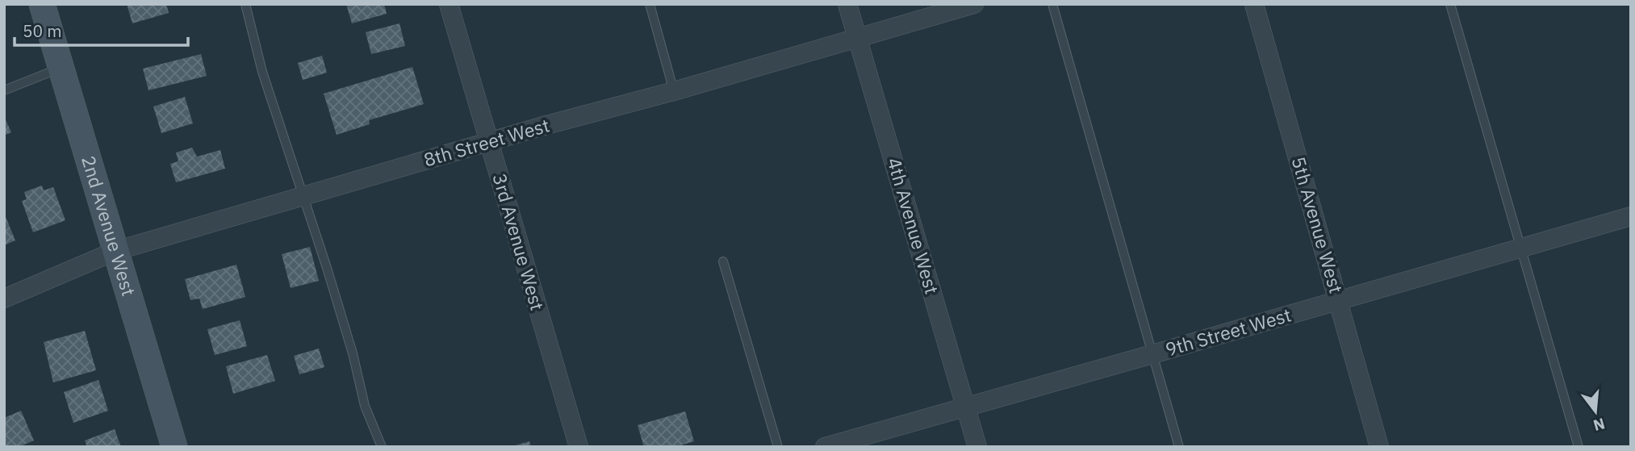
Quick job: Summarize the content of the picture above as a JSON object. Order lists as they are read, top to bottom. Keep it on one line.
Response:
{"streets":{"main road":["2nd Avenue West"],"street":["8th Street West","5th Avenue West","4th Avenue West","3rd Avenue West","9th Street West"]},"crossings":[["8th Street West","2nd Avenue West"],["8th Street West","4th Avenue West"],["8th Street West","3rd Avenue West"],["5th Avenue West","9th Street West"],["4th Avenue West","9th Street West"]],"scale_bar":"50 m","north":"bottom"}
